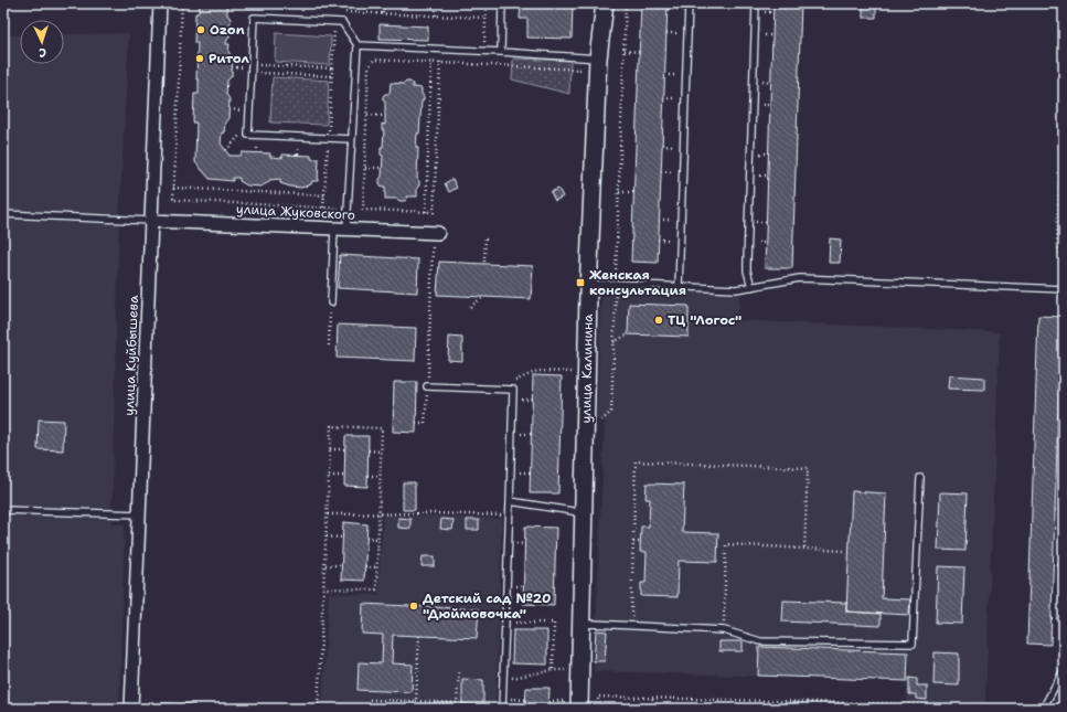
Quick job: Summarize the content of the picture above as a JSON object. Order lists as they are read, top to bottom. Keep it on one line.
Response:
{"streets":{"street":["улица Жуковского","улица Куйбышева","улица Калинина"]},"crossings":[["улица Жуковского","улица Куйбышева"]],"places":{"other":["Ozon","Ритол","ТЦ \"Логос\"","Детский сад №20 \"Дюймовочка\""],"transit":["Женская консультация"]},"north":"bottom"}
